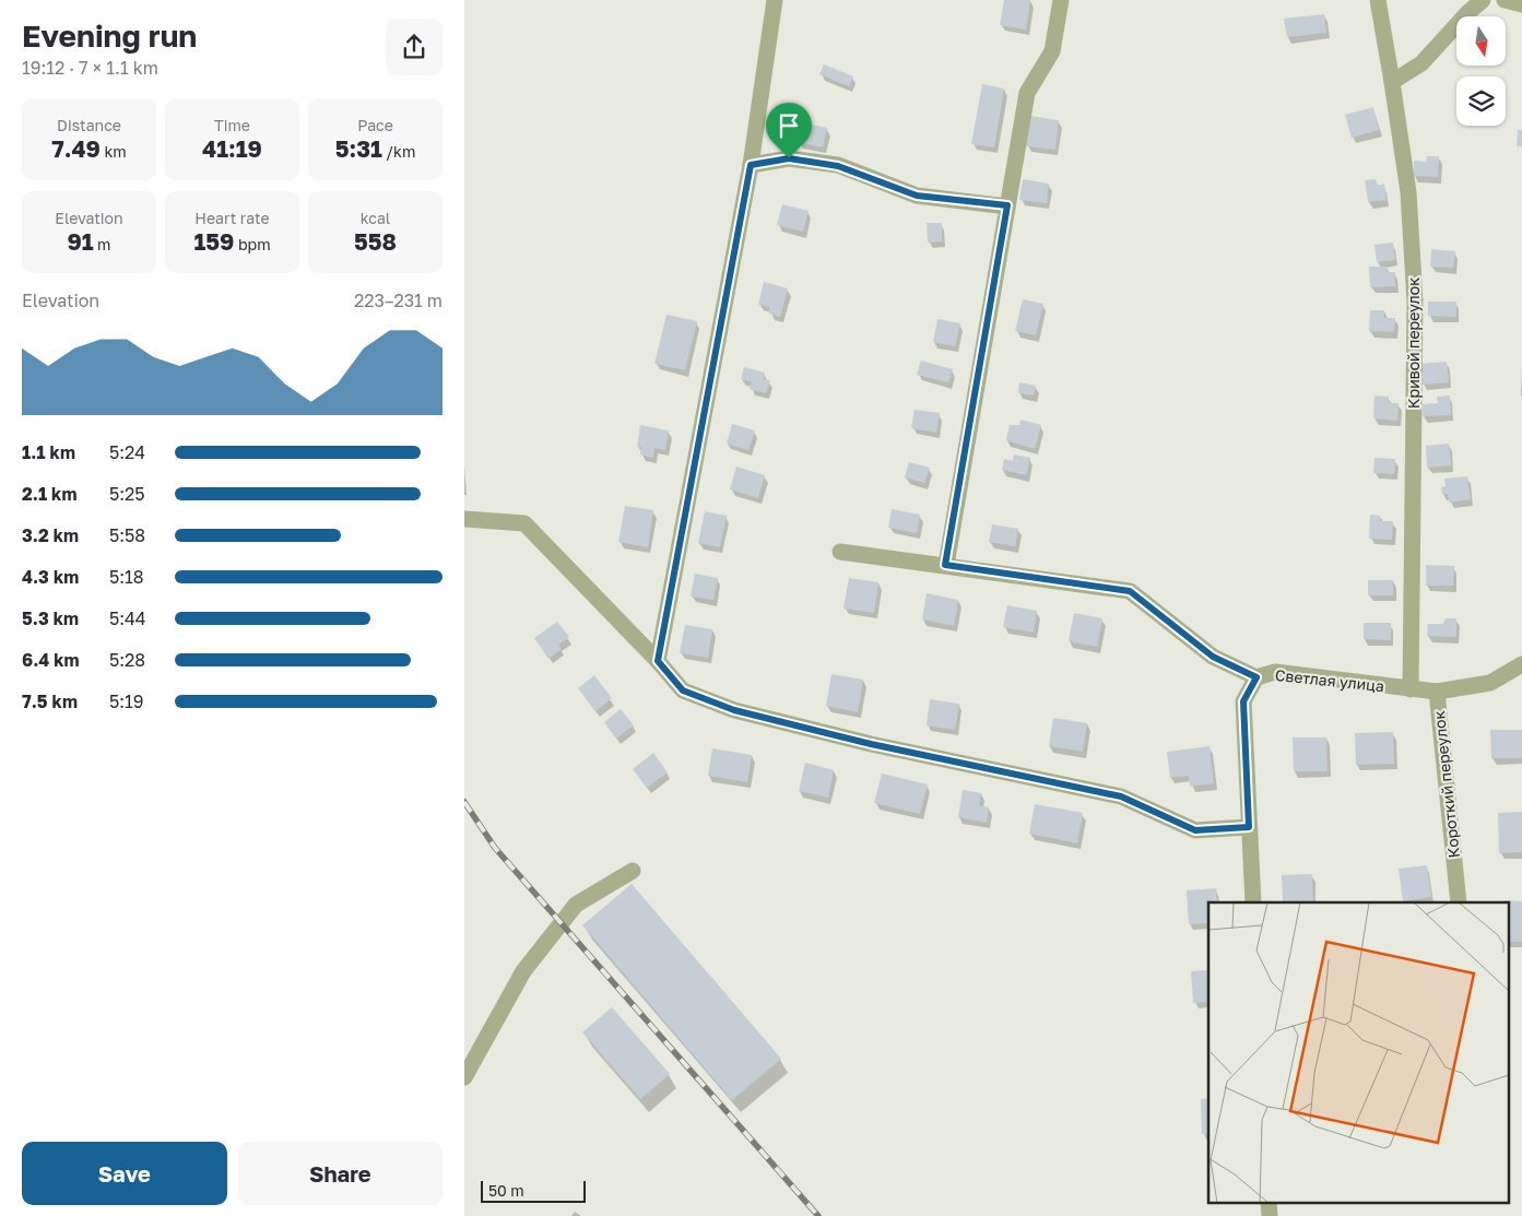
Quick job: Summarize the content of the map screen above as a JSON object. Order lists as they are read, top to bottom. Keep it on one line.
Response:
{"streets":{"street":["Кривой переулок","Светлая улица","Короткий переулок"]},"crossings":[["Кривой переулок","Светлая улица"],["Светлая улица","Короткий переулок"]],"scale_bar":"50 m","north":"bottom","page":{"heading":["Evening run","19:12 · 7 × 1.1 km"],"stats":[["Distance","7.49 km"],["Time","41:19"],["Pace","5:31 /km"],["Elevation","91 m"],["Heart rate","159 bpm"],["kcal","558"]],"chart":["Elevation","223–231 m"],"list":[{"name":"1.1 km","note":"5:24"},{"name":"2.1 km","note":"5:25"},{"name":"3.2 km","note":"5:58"},{"name":"4.3 km","note":"5:18"},{"name":"5.3 km","note":"5:44"},{"name":"6.4 km","note":"5:28"},{"name":"7.5 km","note":"5:19"}],"buttons":["Save","Share"],"scale":"50 m"}}
